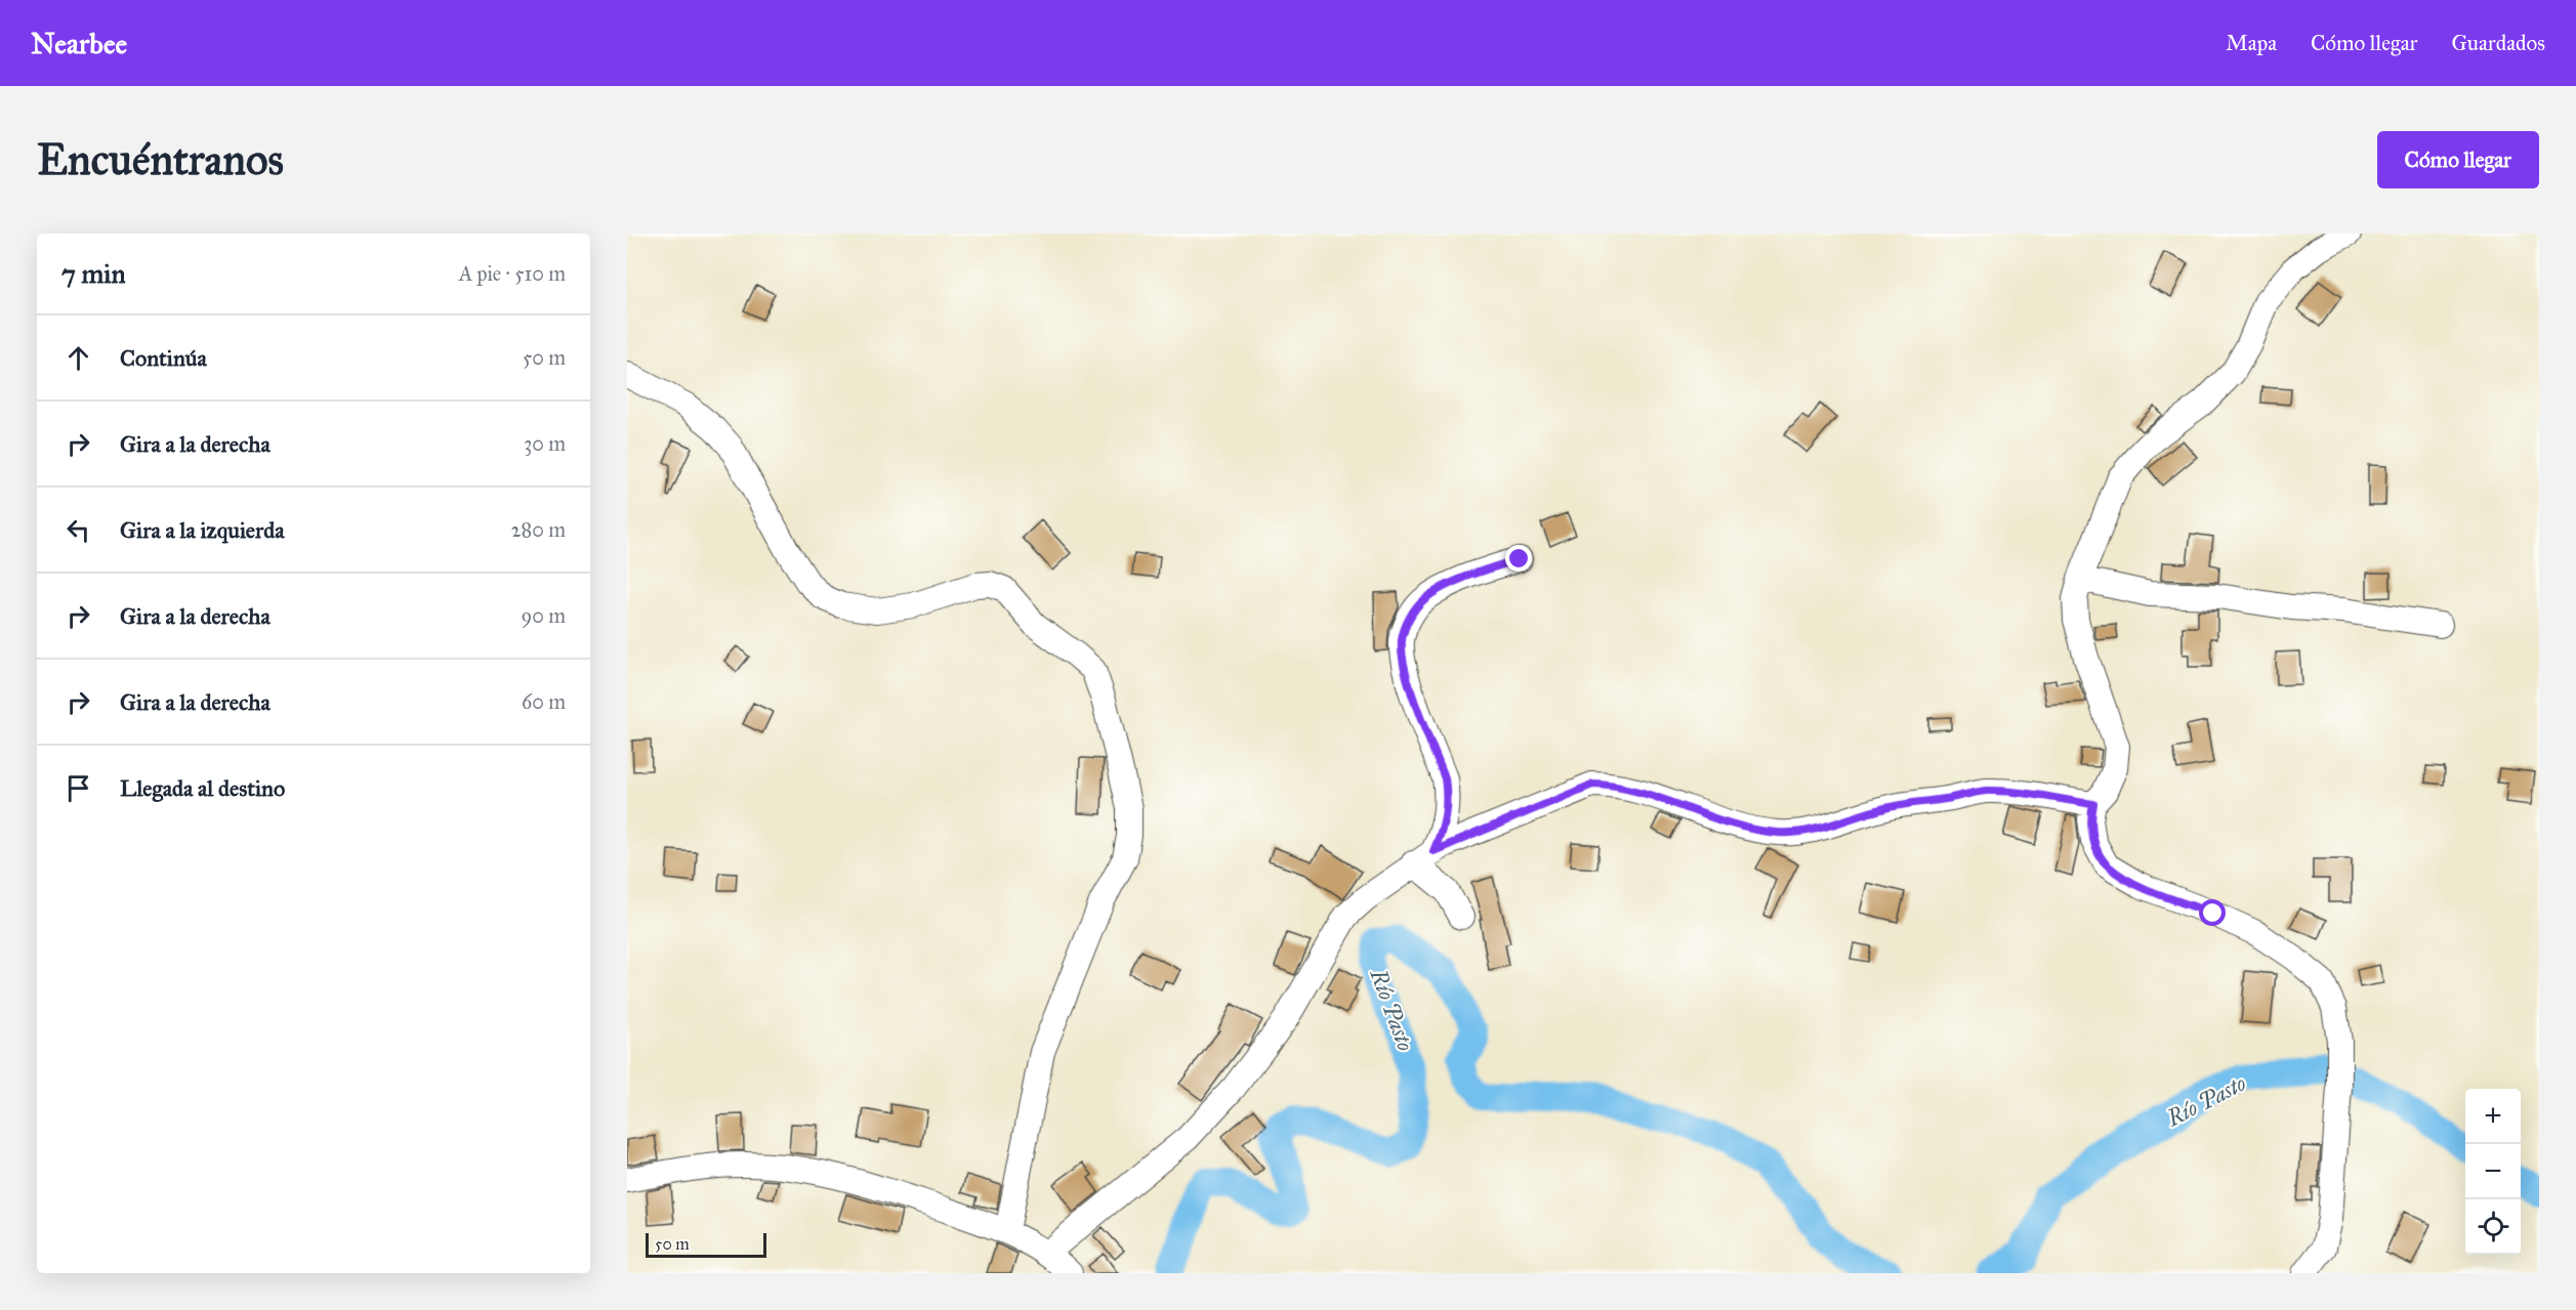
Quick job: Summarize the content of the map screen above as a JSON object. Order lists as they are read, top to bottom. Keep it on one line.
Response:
{"water":["Río Pasto"],"scale_bar":"50 m","page":{"header":"Nearbee","nav":["Mapa","Cómo llegar","Guardados"],"buttons":"Cómo llegar","title":"Encuéntranos","heading":["7 min","A pie · 510 m"],"list":[["Continúa","50 m"],["Gira a la derecha","30 m"],["Gira a la izquierda","280 m"],["Gira a la derecha","90 m"],["Gira a la derecha","60 m"],"Llegada al destino"],"map_buttons":["+","−"],"scale":"50 m"}}
